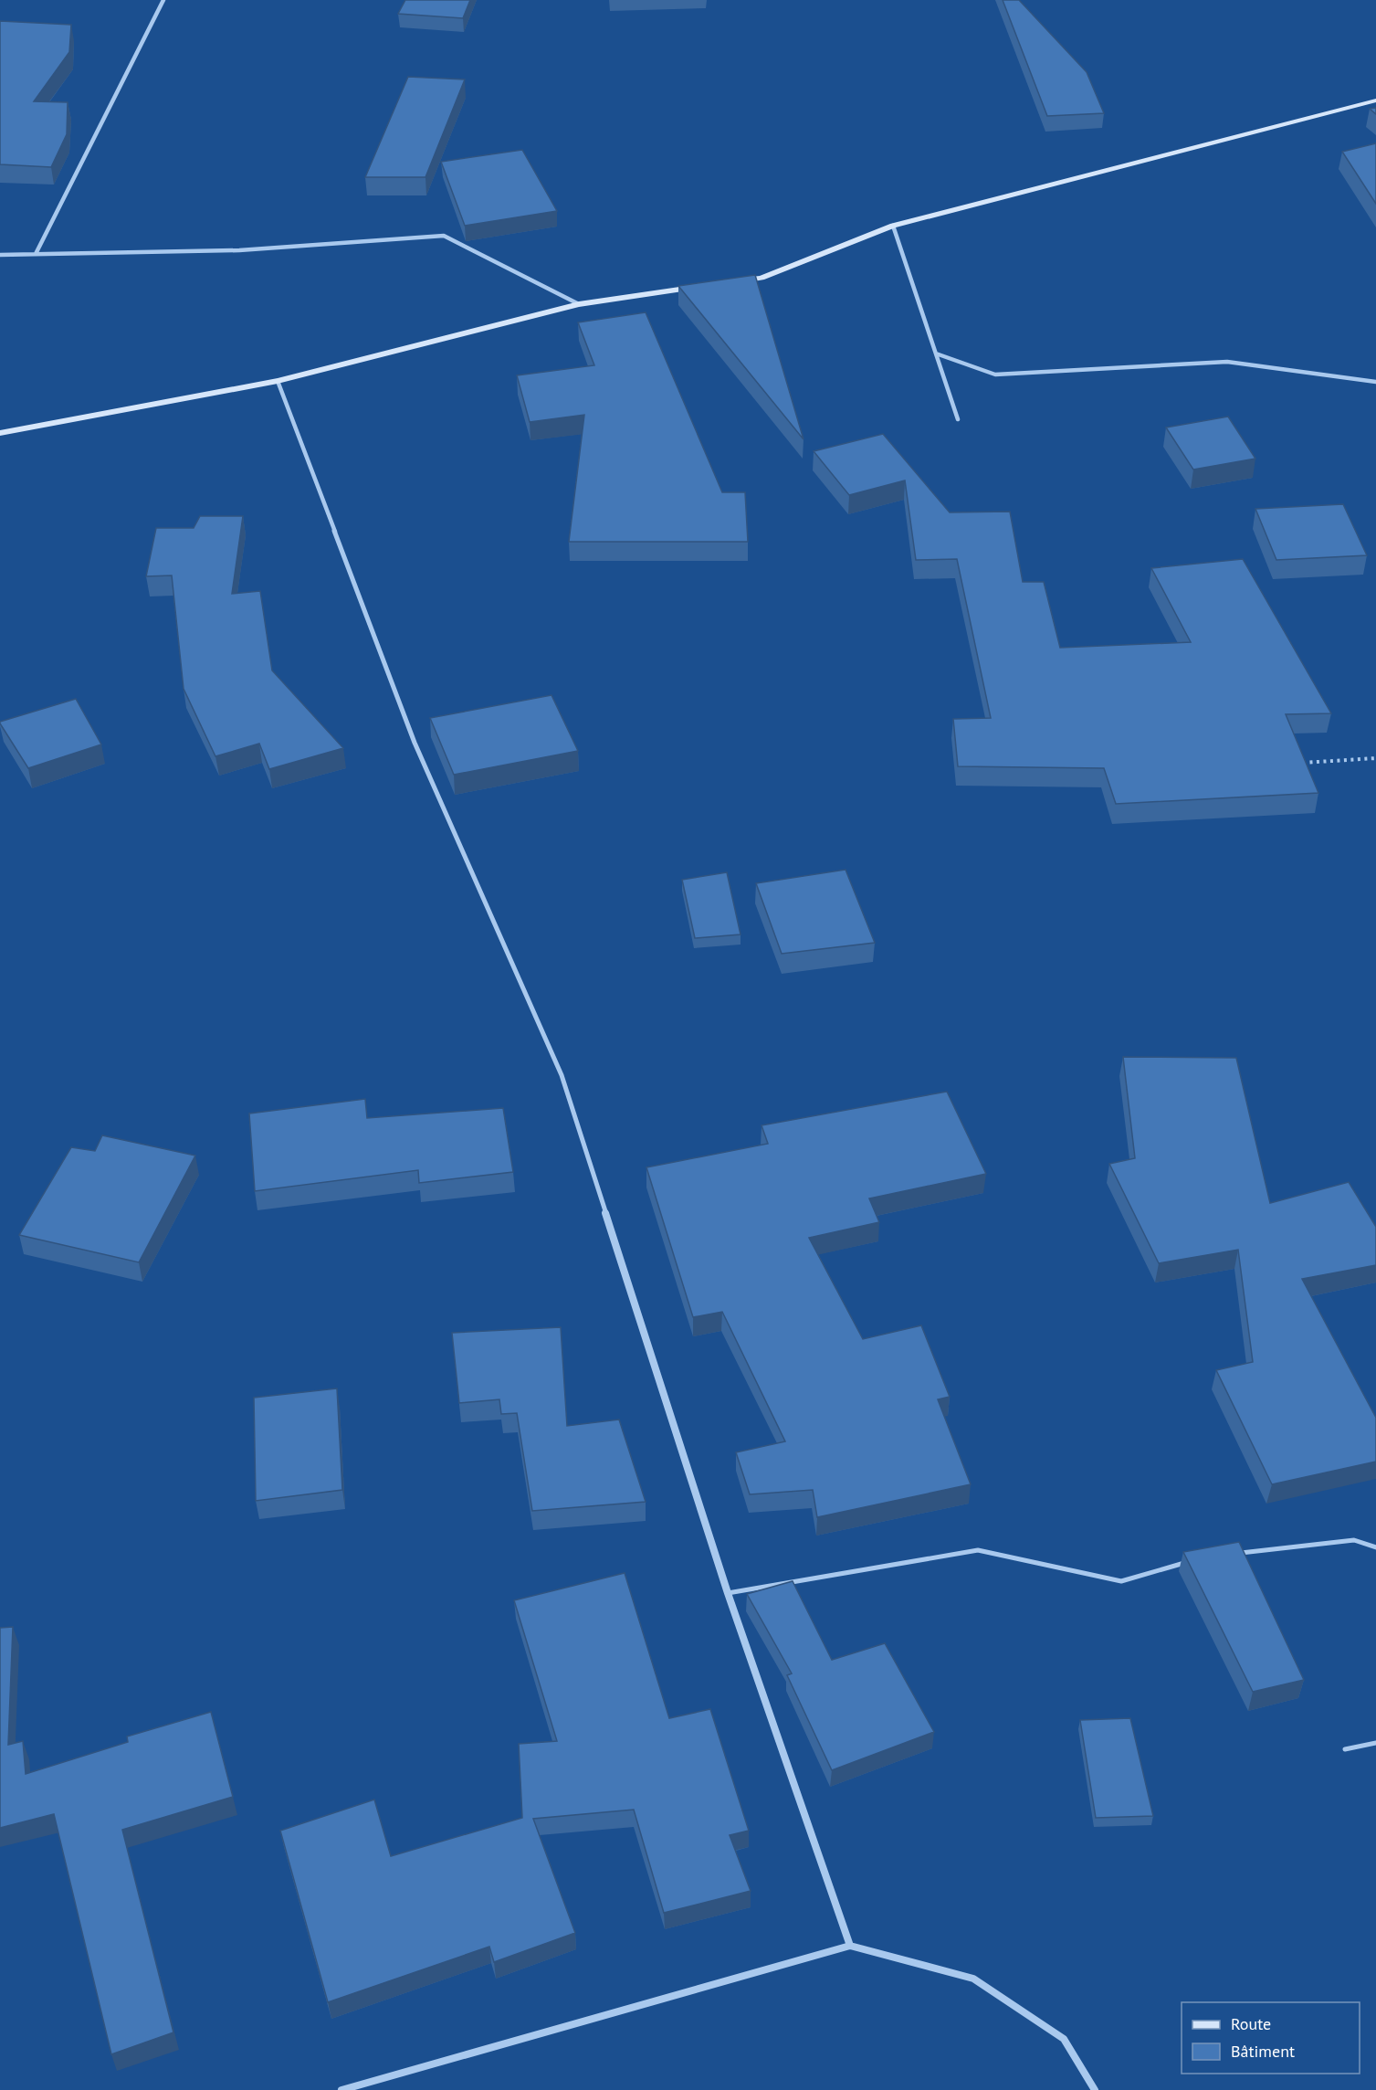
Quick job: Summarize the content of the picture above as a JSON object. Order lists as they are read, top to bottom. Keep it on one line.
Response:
{"legend":["Route","Bâtiment"]}
